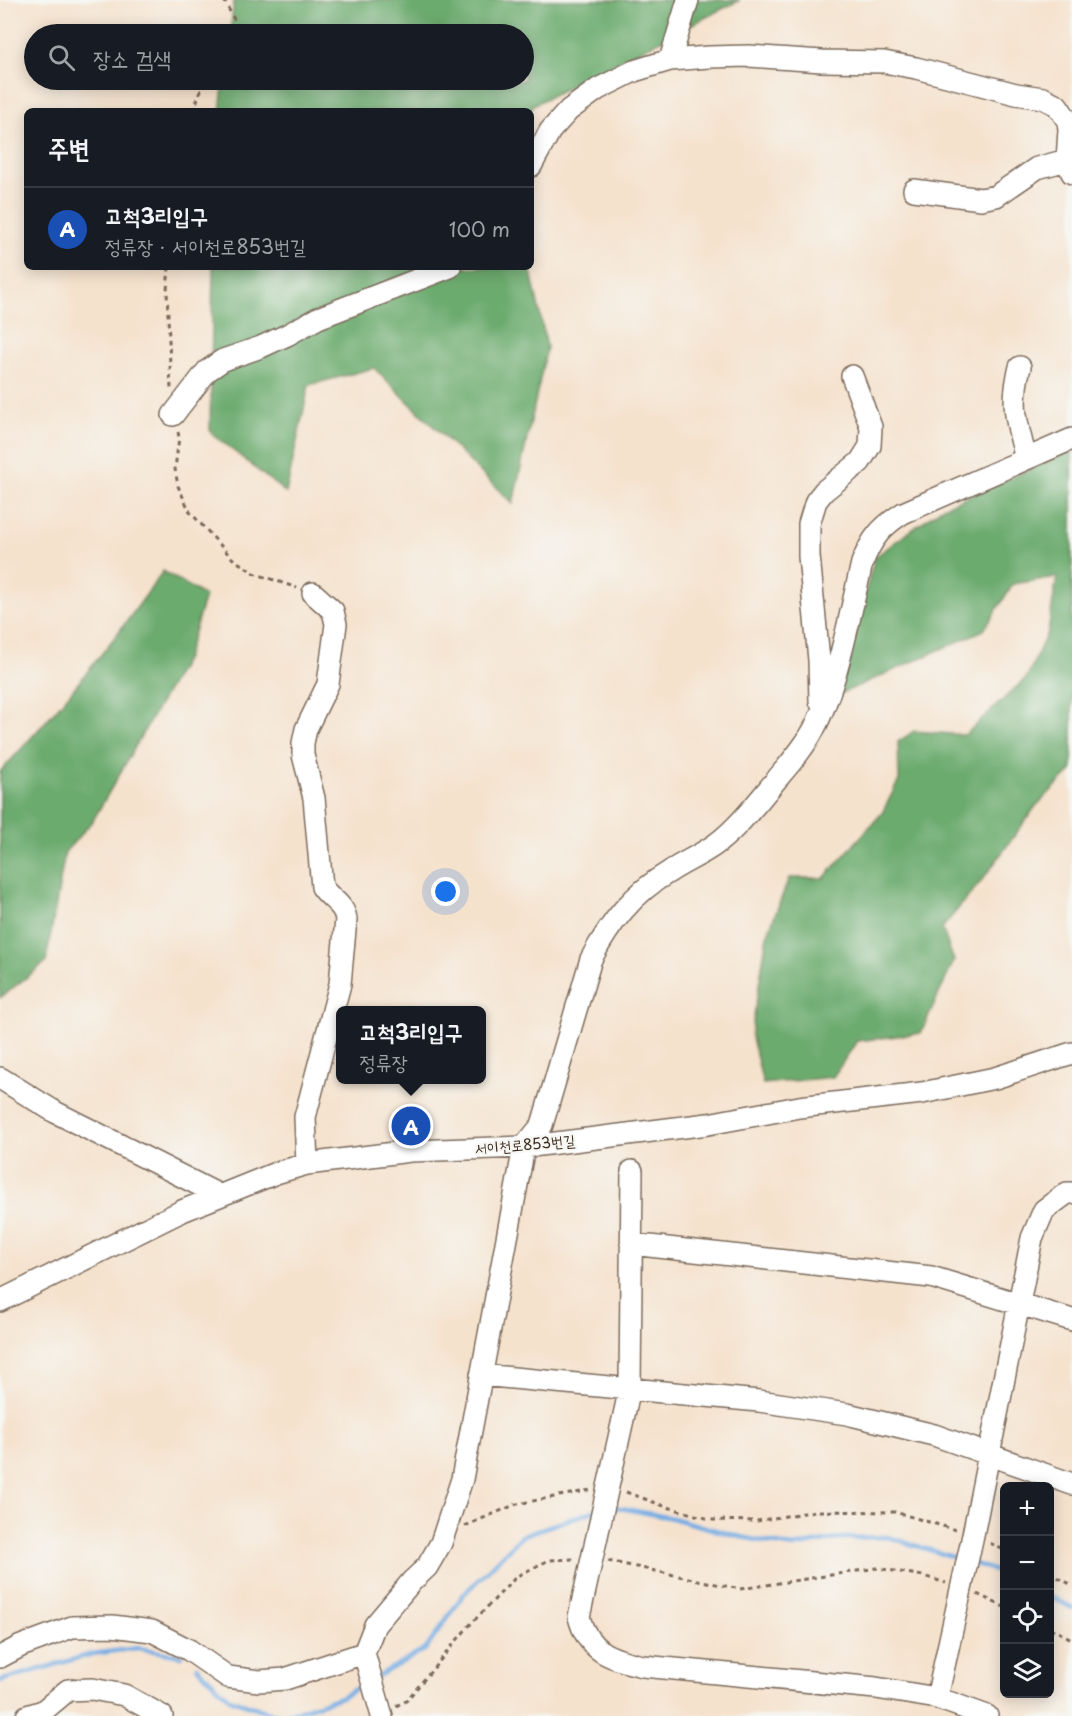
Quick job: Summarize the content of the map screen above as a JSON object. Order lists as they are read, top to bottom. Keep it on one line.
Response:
{"streets":{"street":["서이천로853번길"]},"page":{"search":"장소 검색","heading":"주변","list":[{"mark":"A","name":"고척3리입구","note":"정류장 · 서이천로853번길","value":"100 m"}],"popup":["고척3리입구","정류장"],"pins":"A","map_buttons":["+","−"]}}
